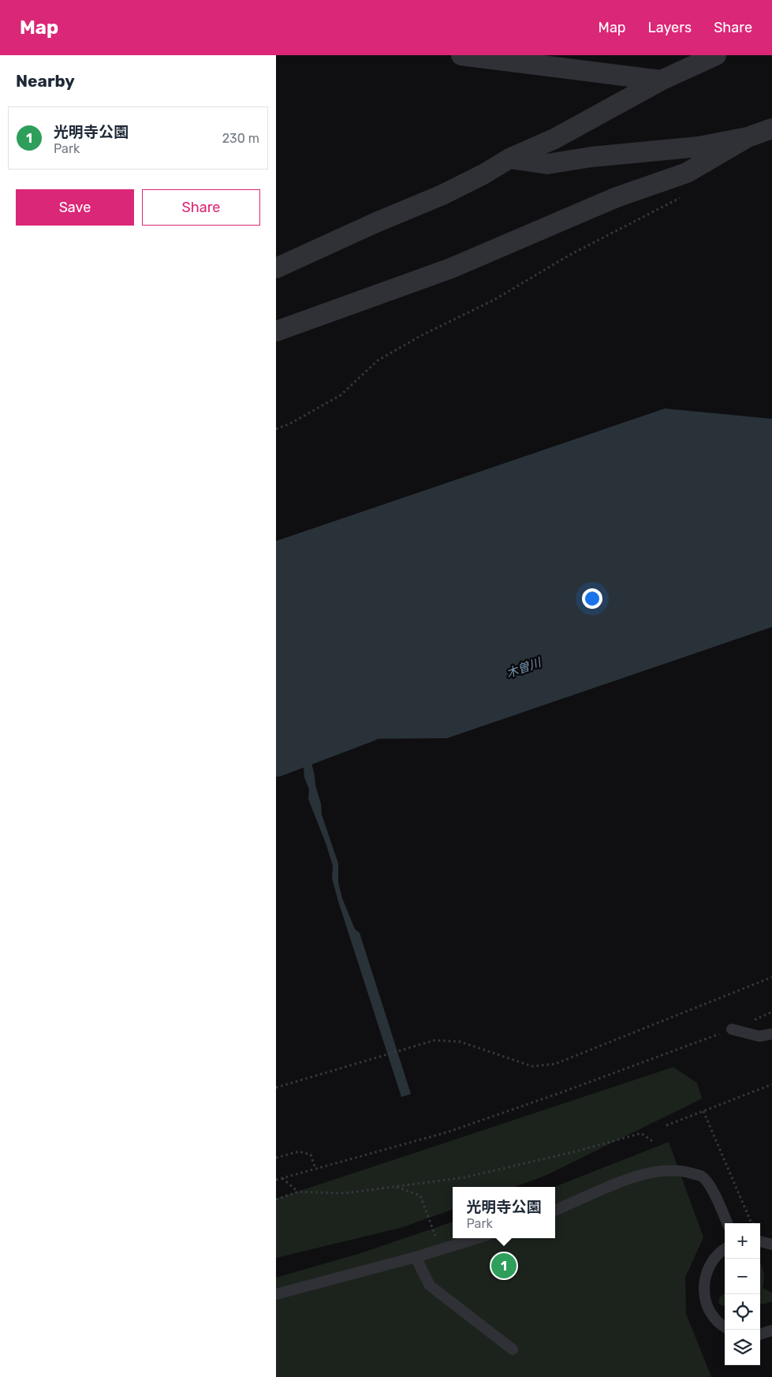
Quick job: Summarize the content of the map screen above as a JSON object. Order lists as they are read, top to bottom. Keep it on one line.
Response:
{"water":["木曽川"],"page":{"header":"Map","nav":["Map","Layers","Share"],"heading":"Nearby","list":[{"mark":"1","name":"光明寺公園","note":"Park","value":"230 m"}],"buttons":["Save","Share"],"popup":["光明寺公園","Park"],"map_buttons":["+","−"],"pins":"1"}}
